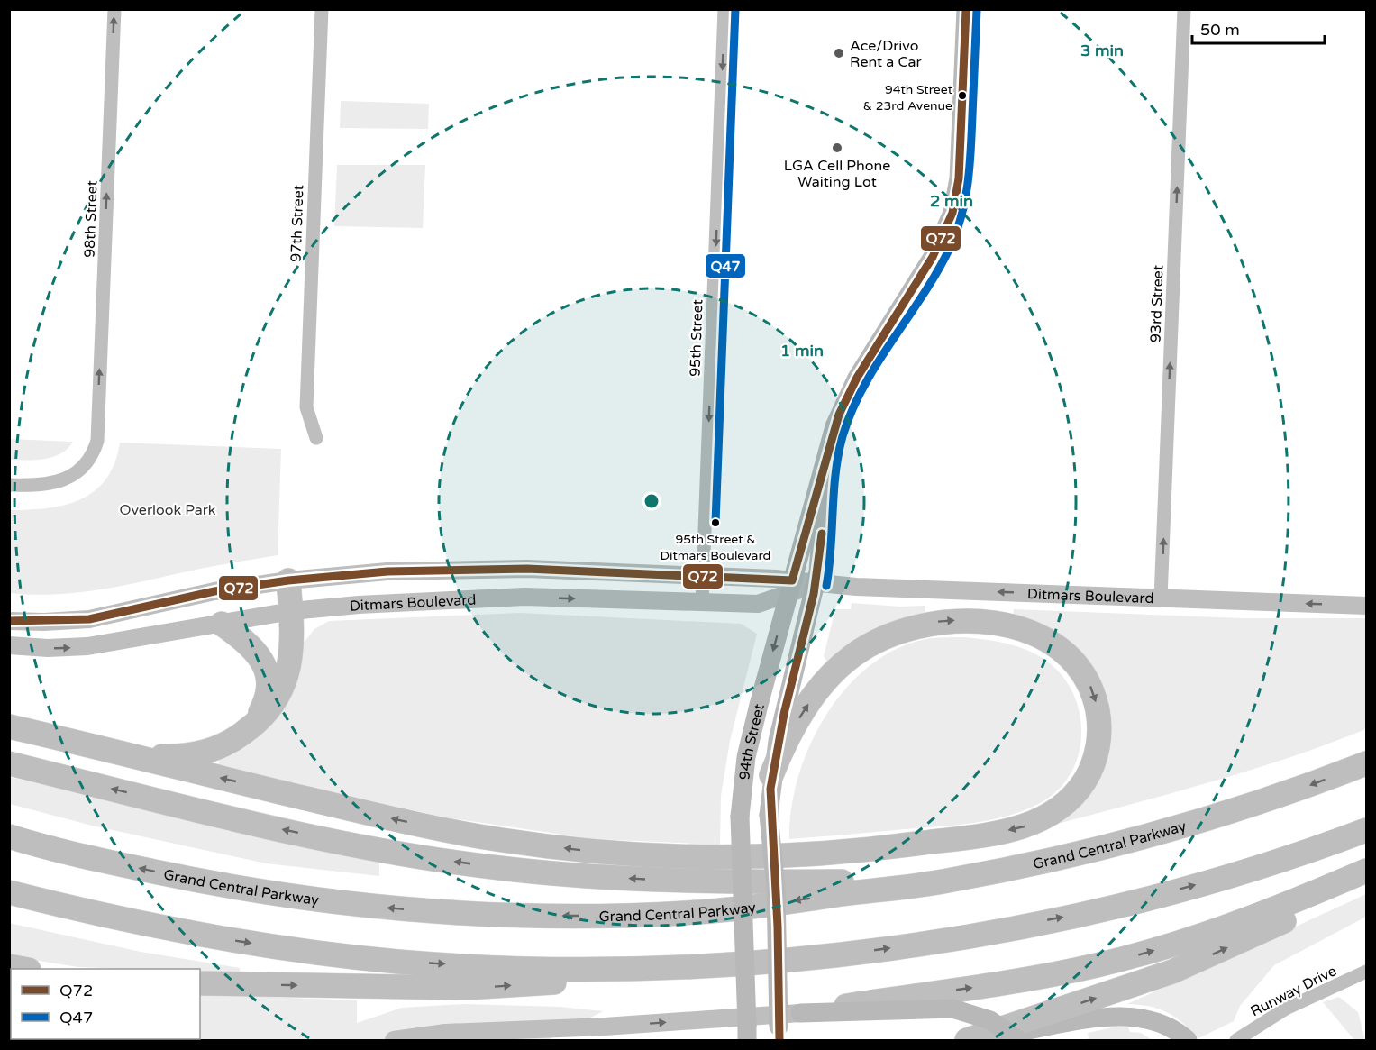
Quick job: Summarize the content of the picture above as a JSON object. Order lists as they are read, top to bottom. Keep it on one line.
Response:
{"streets":{"highway":["Grand Central Parkway"],"main road":["94th Street"],"street":["98th Street","97th Street","93rd Street","95th Street","Ditmars Boulevard","Runway Drive"]},"crossings":[["93rd Street","Ditmars Boulevard"],["95th Street","Ditmars Boulevard"],["Ditmars Boulevard","94th Street"]],"one_way":["98th Street","93rd Street","95th Street"],"parks":["Overlook Park"],"places":["Ace/Drivo Rent a Car","94th Street & 23rd Avenue","LGA Cell Phone Waiting Lot","95th Street & Ditmars Boulevard"],"lines":["transit line Q72","transit line Q47"],"legend":["Q72","Q47"],"scale_bar":"50 m","rings":["3 min","2 min","1 min"]}
